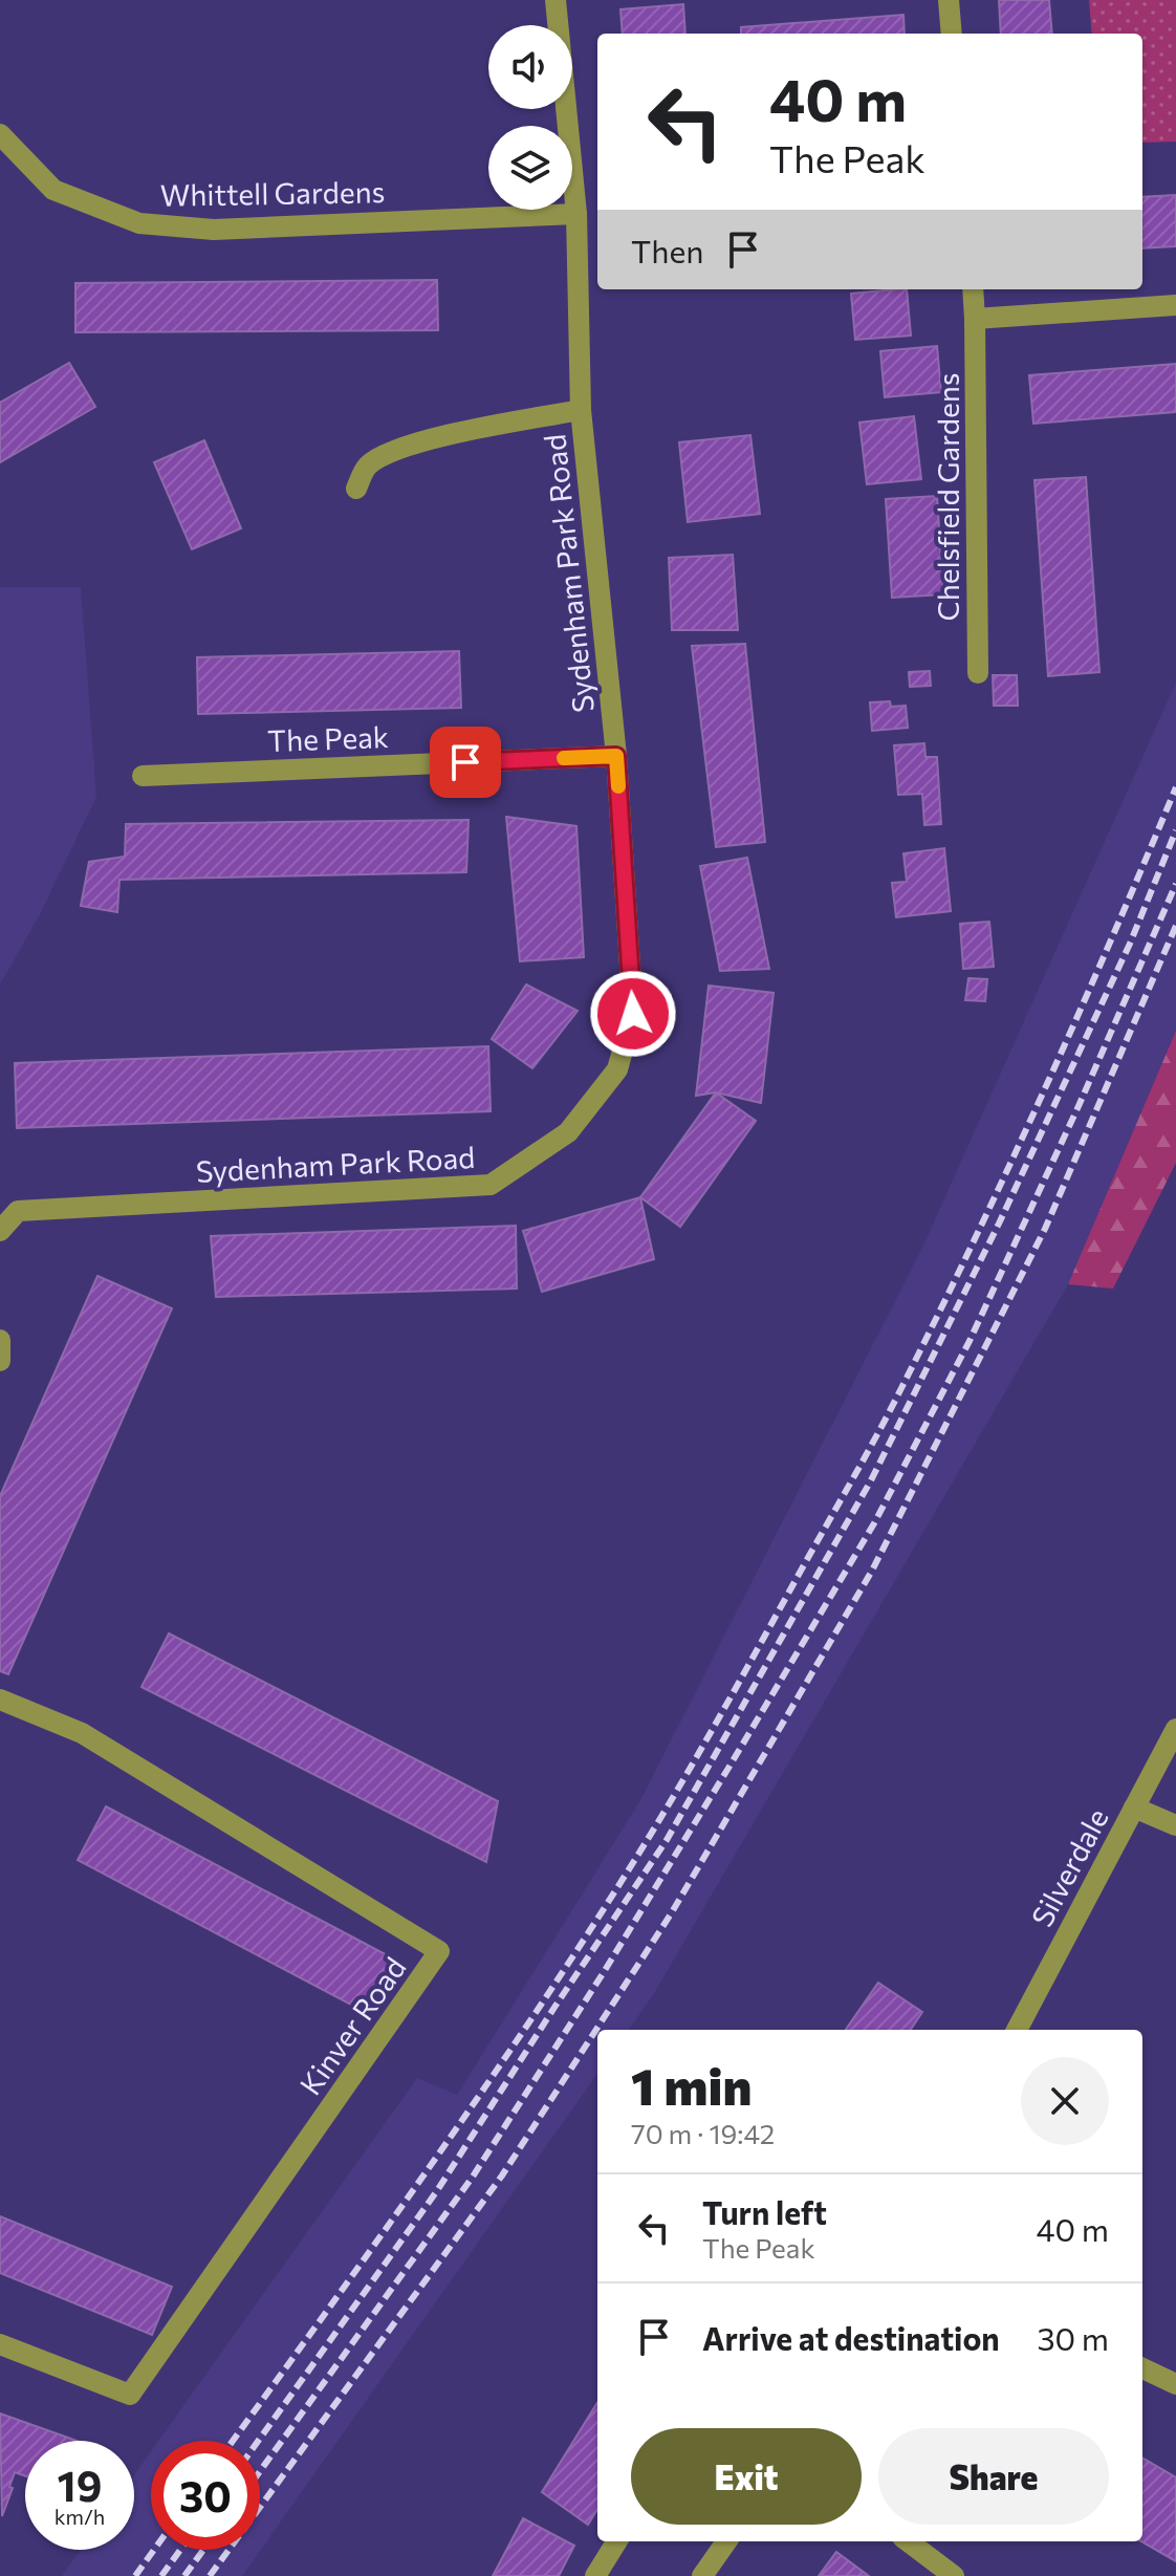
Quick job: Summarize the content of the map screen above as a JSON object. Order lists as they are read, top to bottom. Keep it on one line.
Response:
{"streets":{"street":["Whittell Gardens","Chelsfield Gardens","Sydenham Park Road","The Peak","Silverdale","Kinver Road"]},"crossings":[["Whittell Gardens","Sydenham Park Road"],["Sydenham Park Road","The Peak"]],"page":{"turn":["40 m","The Peak"],"then":"Then","heading":["1 min","70 m · 19:42"],"list":[{"name":"Turn left","note":"The Peak","value":"40 m"},{"name":"Arrive at destination","value":"30 m"}],"buttons":["Exit","Share"],"speed":"19 km/h","limit":"30"}}
